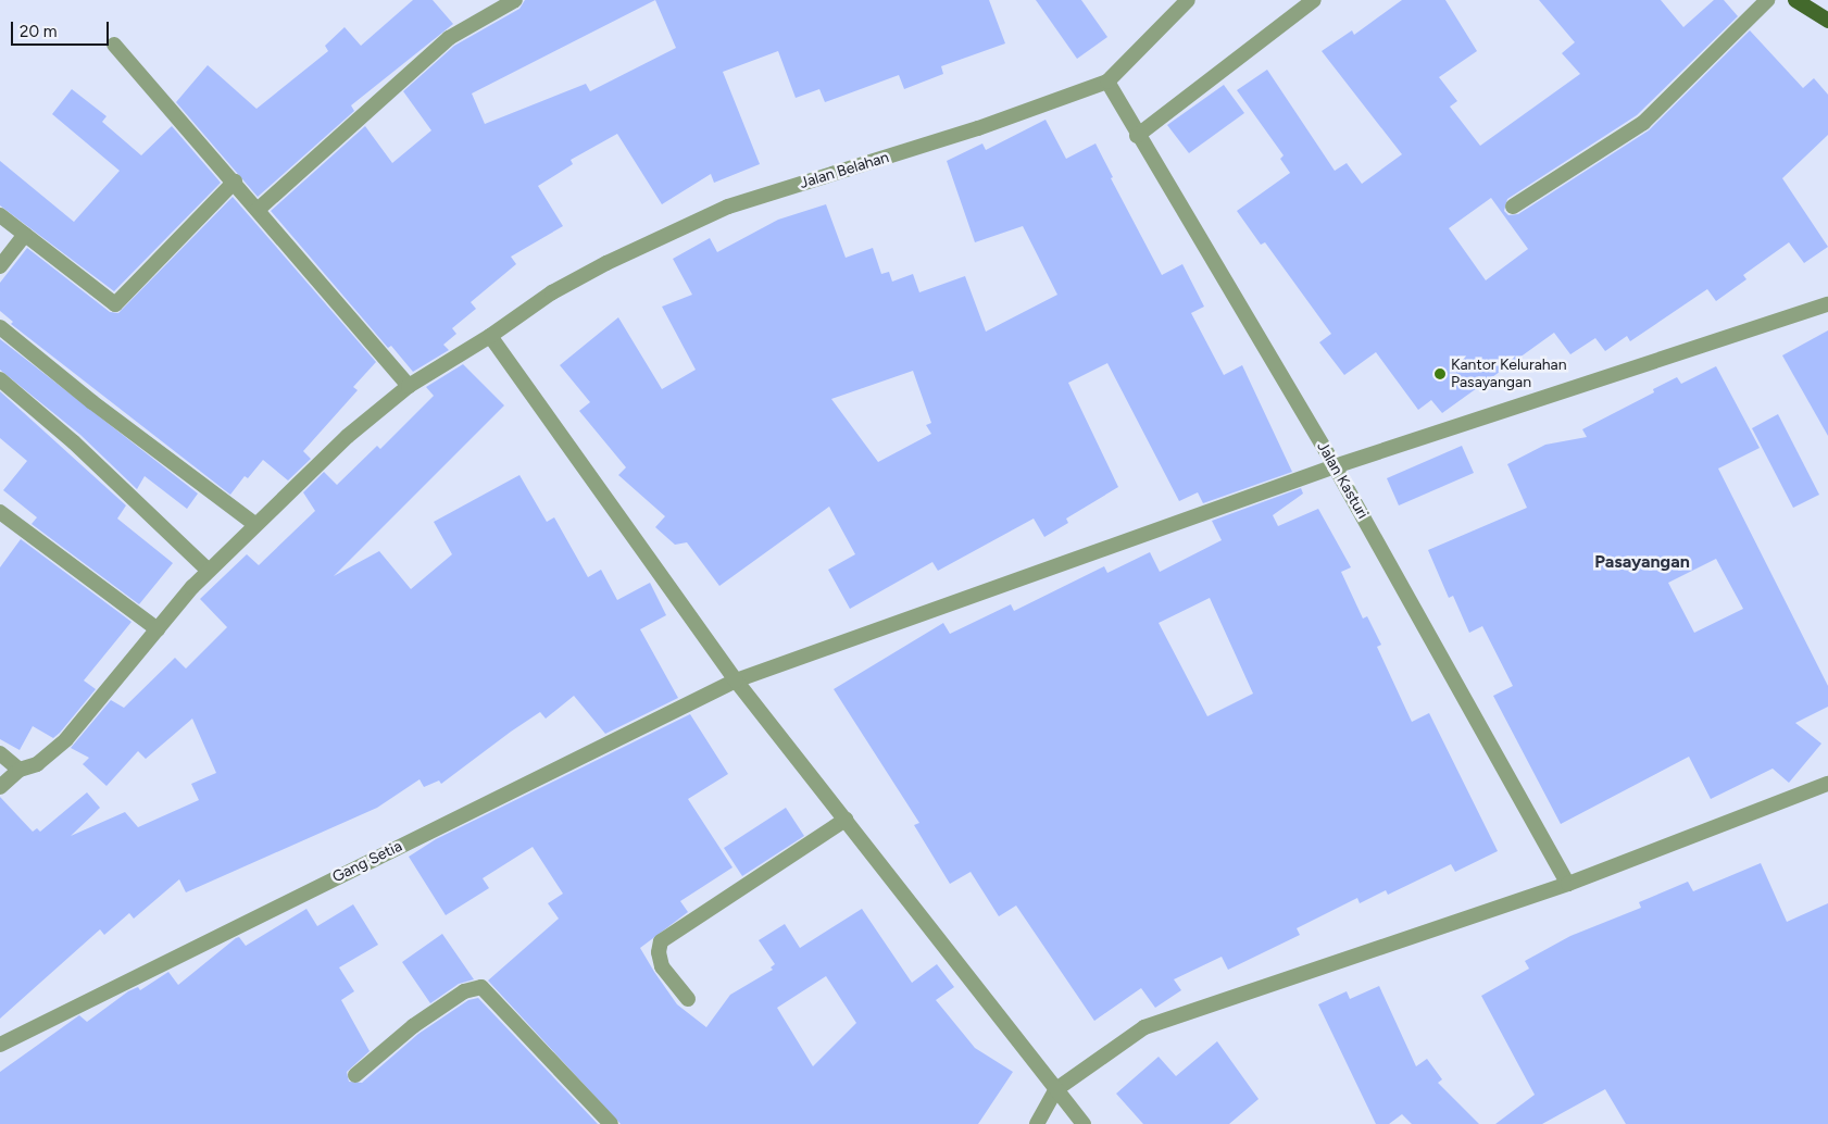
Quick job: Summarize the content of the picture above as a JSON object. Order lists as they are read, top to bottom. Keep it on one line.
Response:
{"streets":{"street":["Jalan Belahan","Jalan Kasturi","Gang Setia"]},"crossings":[["Jalan Belahan","Jalan Kasturi"],["Jalan Kasturi","Gang Setia"]],"districts":["Pasayangan"],"places":["Kantor Kelurahan Pasayangan"],"scale_bar":"20 m"}
